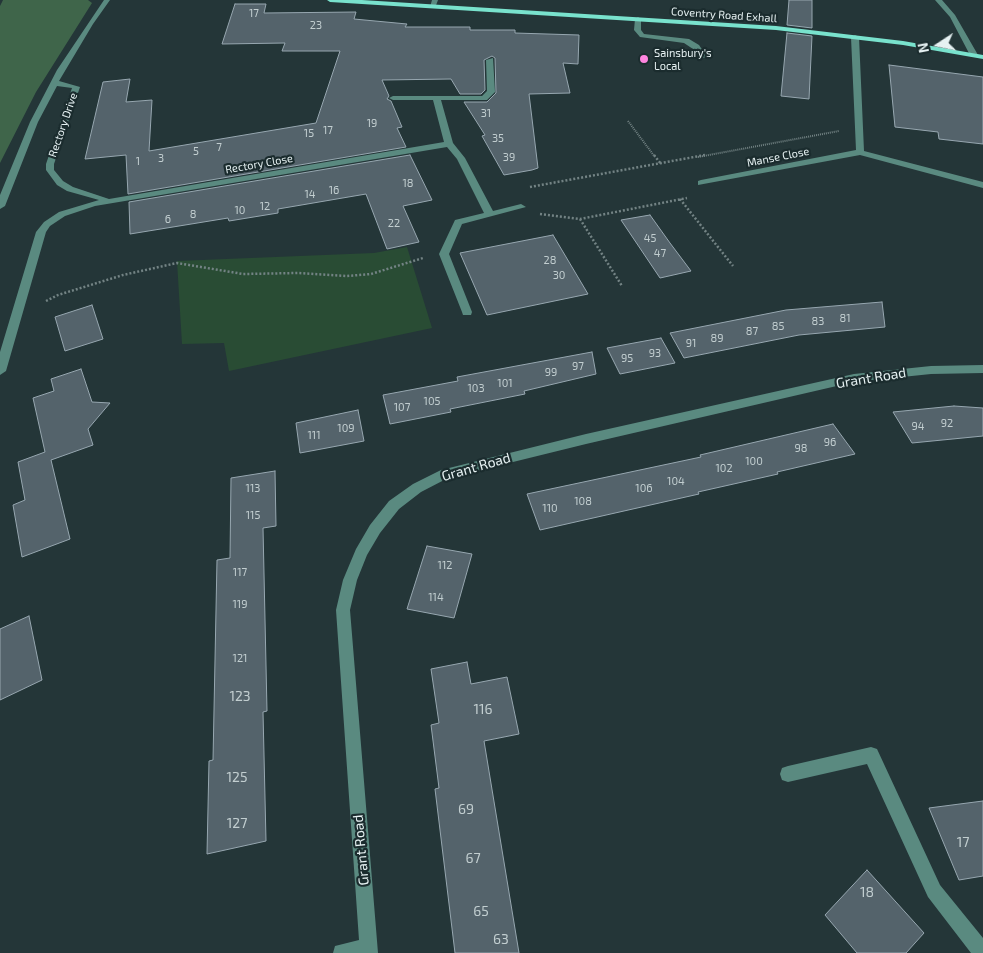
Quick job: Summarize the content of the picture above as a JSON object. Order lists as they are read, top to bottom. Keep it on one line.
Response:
{"streets":{"main road":["Coventry Road Exhall"],"street":["Rectory Drive","Manse Close","Rectory Close","Grant Road"]},"crossings":[["Rectory Drive","Rectory Close"]],"places":["Sainsbury's Local"],"house_numbers":["17","23","31","19","17","15","35","7","5","39","3","1","18","16","14","12","10","8","6","22","45","47","28","30","81","83","85","87","89","91","93","95","97","99","101","103","105","107","92","94","109","111","96","98","100","102","104","113","106","108","110","115","112","117","114","119","121","123","116","125","69","127","17","67","18","65","63"],"north":"left"}
